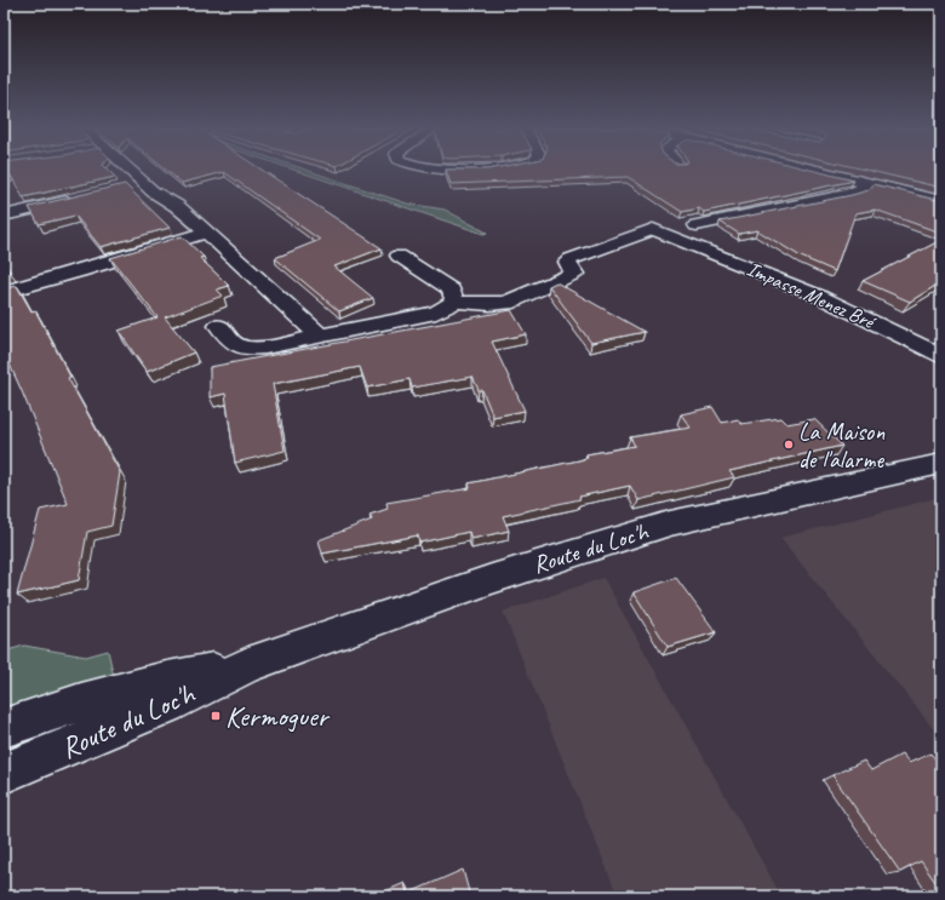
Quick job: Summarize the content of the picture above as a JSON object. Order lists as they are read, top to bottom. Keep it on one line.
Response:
{"streets":{"street":["Impasse Menez Bré","Route du Loc'h"]},"places":{"other":["La Maison de l'alarme"],"transit":["Kermoguer"]}}
